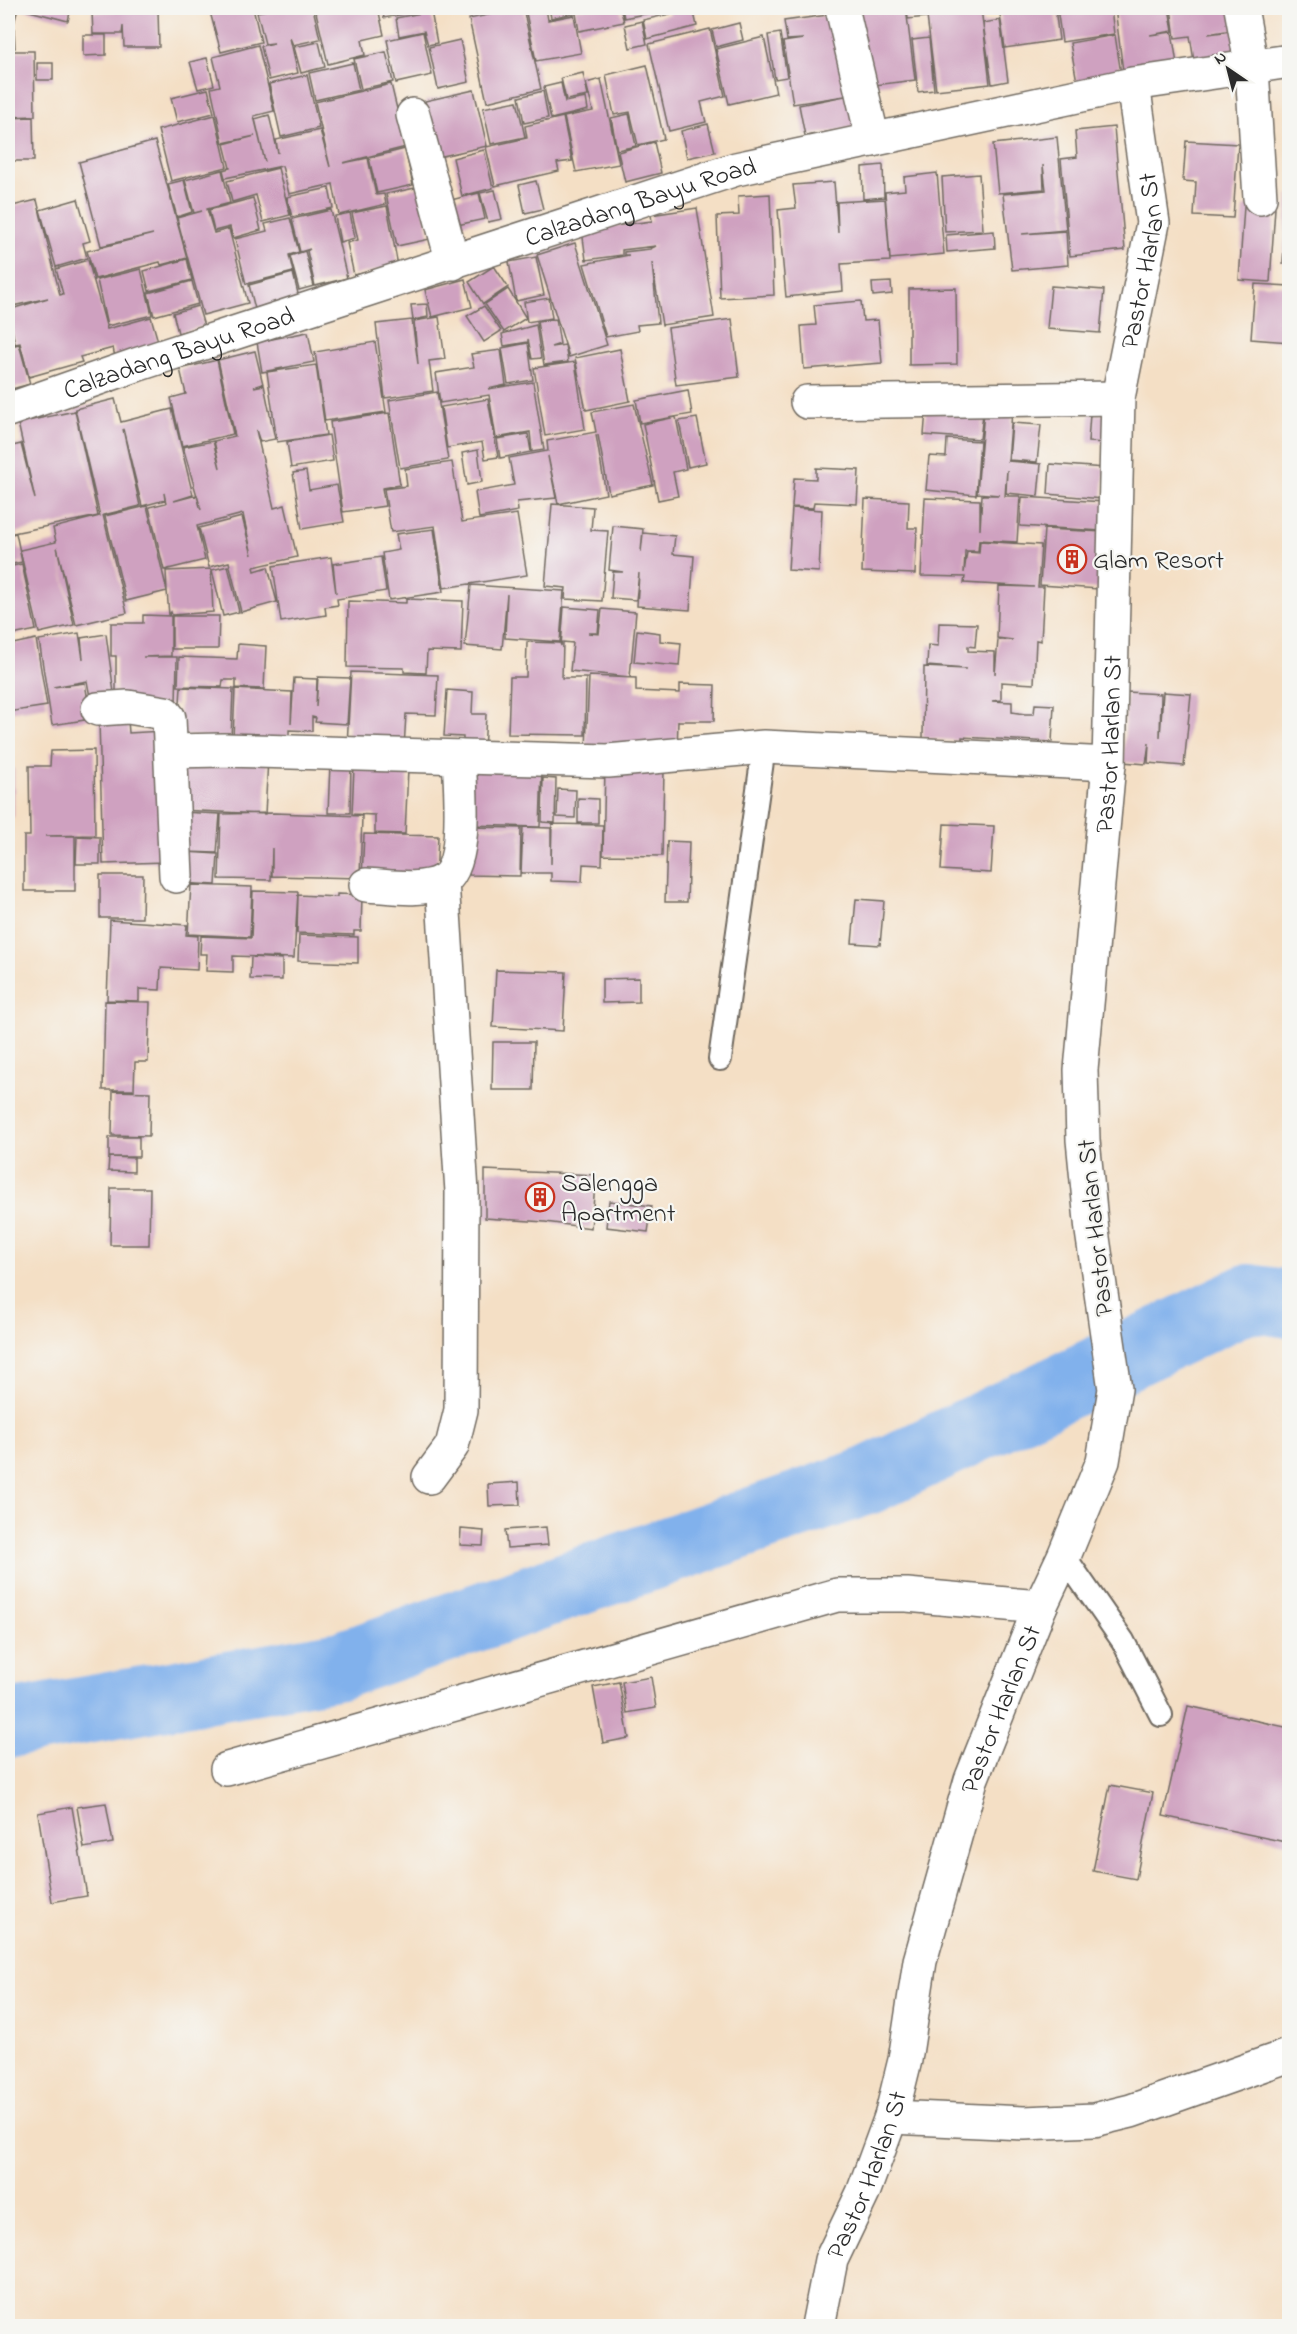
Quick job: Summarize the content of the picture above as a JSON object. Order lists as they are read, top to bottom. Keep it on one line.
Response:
{"streets":{"street":["Calzadang Bayu Road","Pastor Harlan St"]},"crossings":[["Calzadang Bayu Road","Pastor Harlan St"]],"places":{"building":["Glam Resort","Salengga Apartment"]},"north":"top left"}
